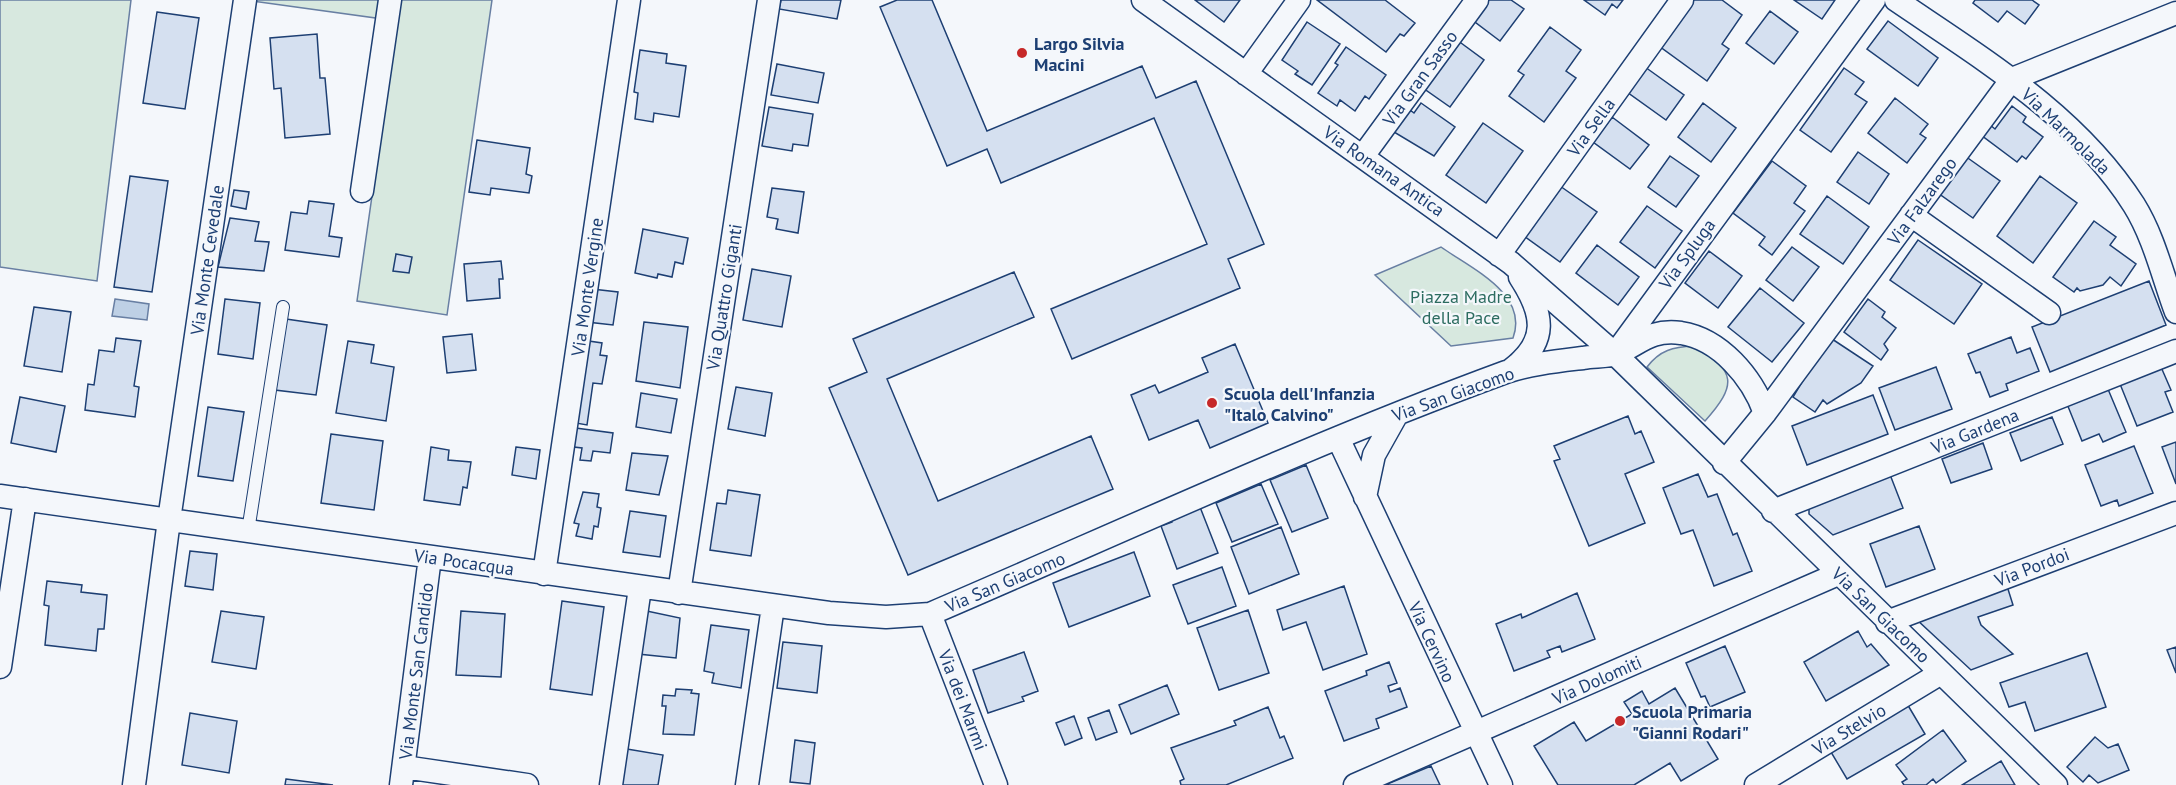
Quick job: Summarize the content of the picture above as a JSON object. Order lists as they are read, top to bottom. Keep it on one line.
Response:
{"streets":{"street":["Via Gran Sasso","Via Sella","Via Marmolada","Via Romana Antica","Via Falzarego","Via Spluga","Via Monte Cevedale","Via Monte Vergine","Via Quattro Giganti","Via San Giacomo","Via Gardena","Via Pocacqua","Via Pordoi","Via Cervino","Via Monte San Candido","Via Dolomiti","Via dei Marmi","Via Stelvio"]},"crossings":[["Via Gran Sasso","Via Romana Antica"],["Via Sella","Via Romana Antica"],["Via Marmolada","Via Falzarego"],["Via Romana Antica","Via Spluga"],["Via Romana Antica","Via San Giacomo"],["Via Falzarego","Via San Giacomo"],["Via Spluga","Via San Giacomo"],["Via Monte Cevedale","Via Pocacqua"],["Via Monte Vergine","Via Pocacqua"],["Via Quattro Giganti","Via Pocacqua"],["Via San Giacomo","Via Gardena"],["Via San Giacomo","Via Pocacqua"],["Via San Giacomo","Via Pordoi"],["Via San Giacomo","Via Cervino"],["Via San Giacomo","Via Dolomiti"],["Via San Giacomo","Via dei Marmi"],["Via San Giacomo","Via Stelvio"],["Via Pocacqua","Via Monte San Candido"],["Via Pocacqua","Via dei Marmi"],["Via Cervino","Via Dolomiti"]],"parks":["Piazza Madre della Pace"],"places":["Largo Silvia Macini","Scuola dell'Infanzia \"Italo Calvino\"","Scuola Primaria \"Gianni Rodari\""]}
